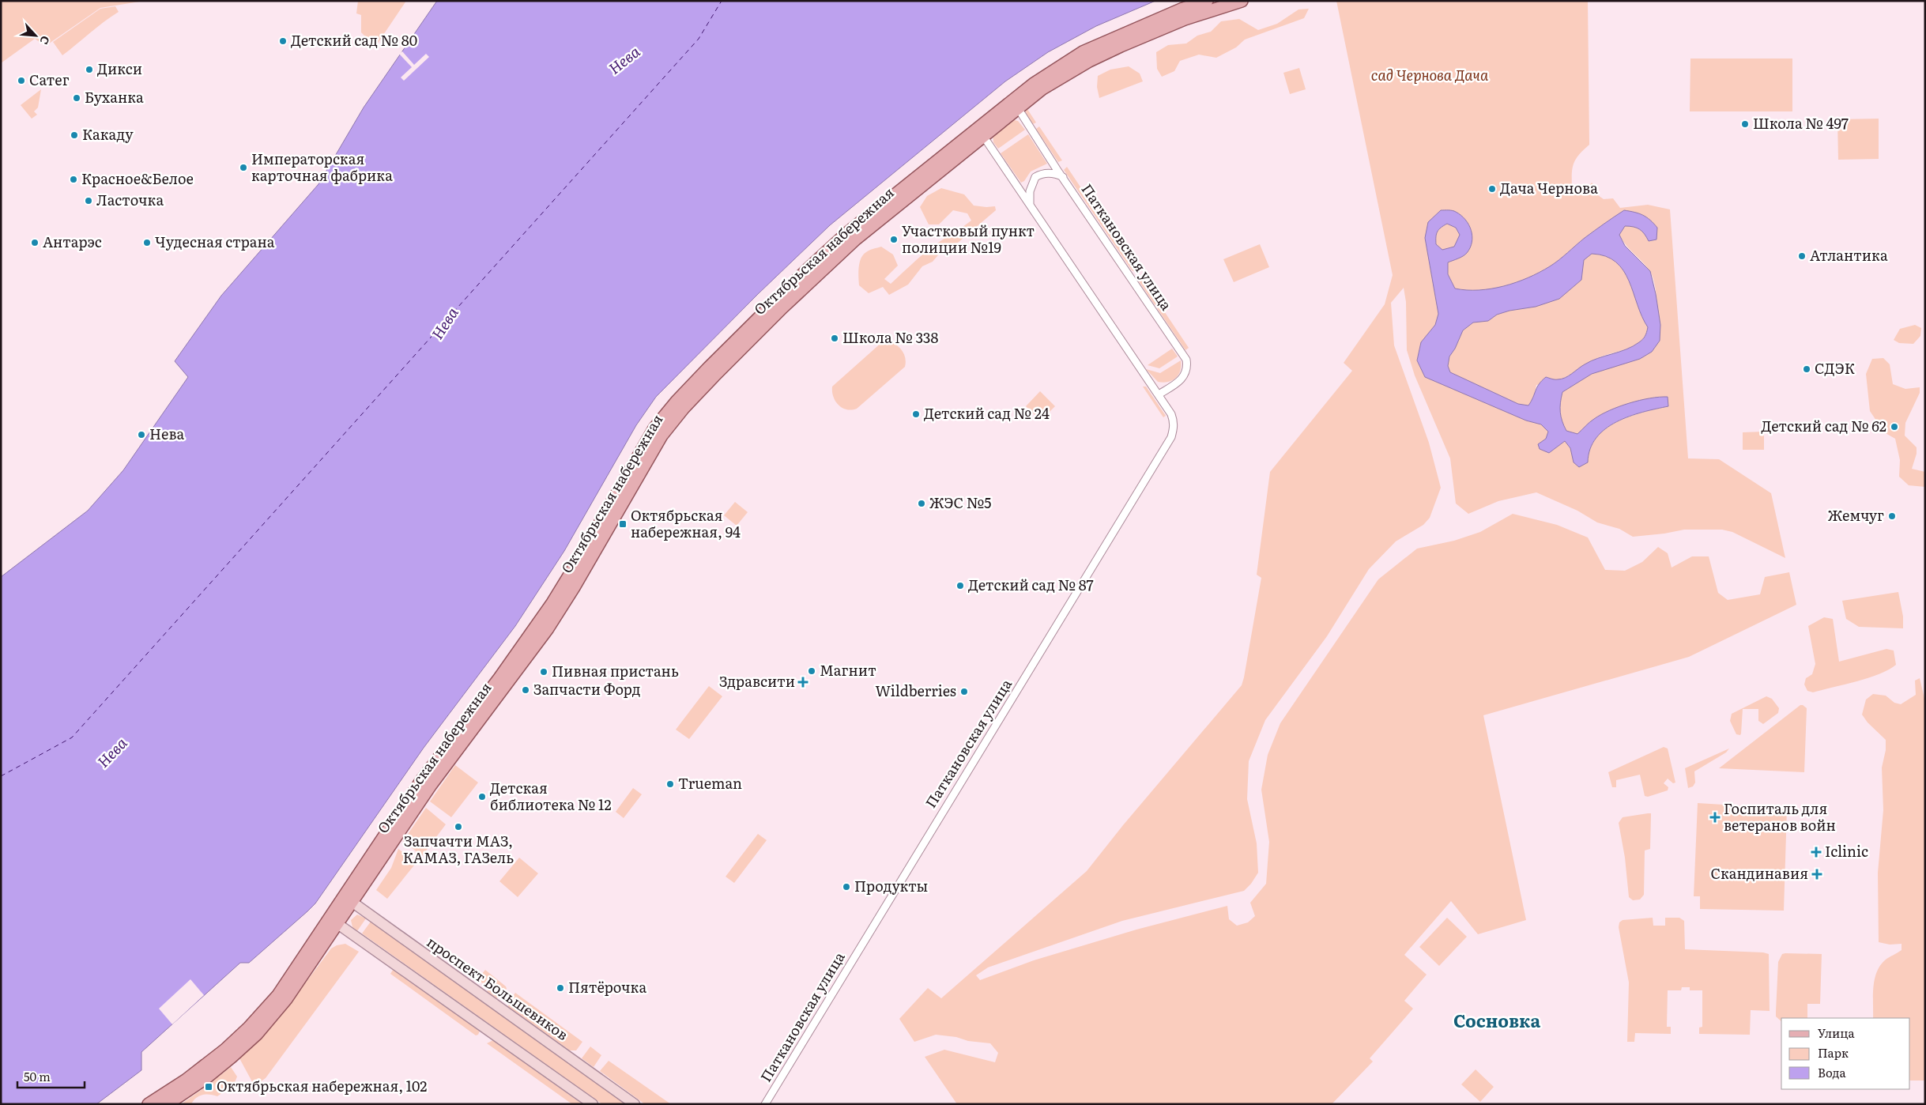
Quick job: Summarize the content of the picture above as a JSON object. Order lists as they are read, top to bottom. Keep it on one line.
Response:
{"streets":{"main road":["Октябрьская набережная","проспект Большевиков"],"street":["Паткановская улица"]},"crossings":[["Паткановская улица","Октябрьская набережная"],["Октябрьская набережная","проспект Большевиков"]],"districts":["Сосновка"],"water":["Нева"],"parks":["сад Чернова Дача"],"places":{"other":["Детский сад № 80","Дикси","Сатег","Буханка","Школа № 497","Какаду","Императорская карточная фабрика","Красное&Белое","Дача Чернова","Ласточка","Участковый пункт полиции №19","Антарэс","Чудесная страна","Атлантика","Школа № 338","СДЭК","Детский сад № 24","Детский сад № 62","Нева","ЖЭС №5","Жемчуг","Детский сад № 87","Магнит","Пивная пристань","Запчасти Форд","Wildberries","Trueman","Детская библиотека № 12","Запчачти МАЗ, КАМАЗ, ГАЗель","Продукты","Пятёрочка"],"transit":["Октябрьская набережная, 94","Октябрьская набережная, 102"],"health":["Здравсити","Госпиталь для ветеранов войн","Iclinic","Скандинавия"]},"legend":["Улица","Парк","Вода"],"scale_bar":"50 m","north":"bottom right"}
